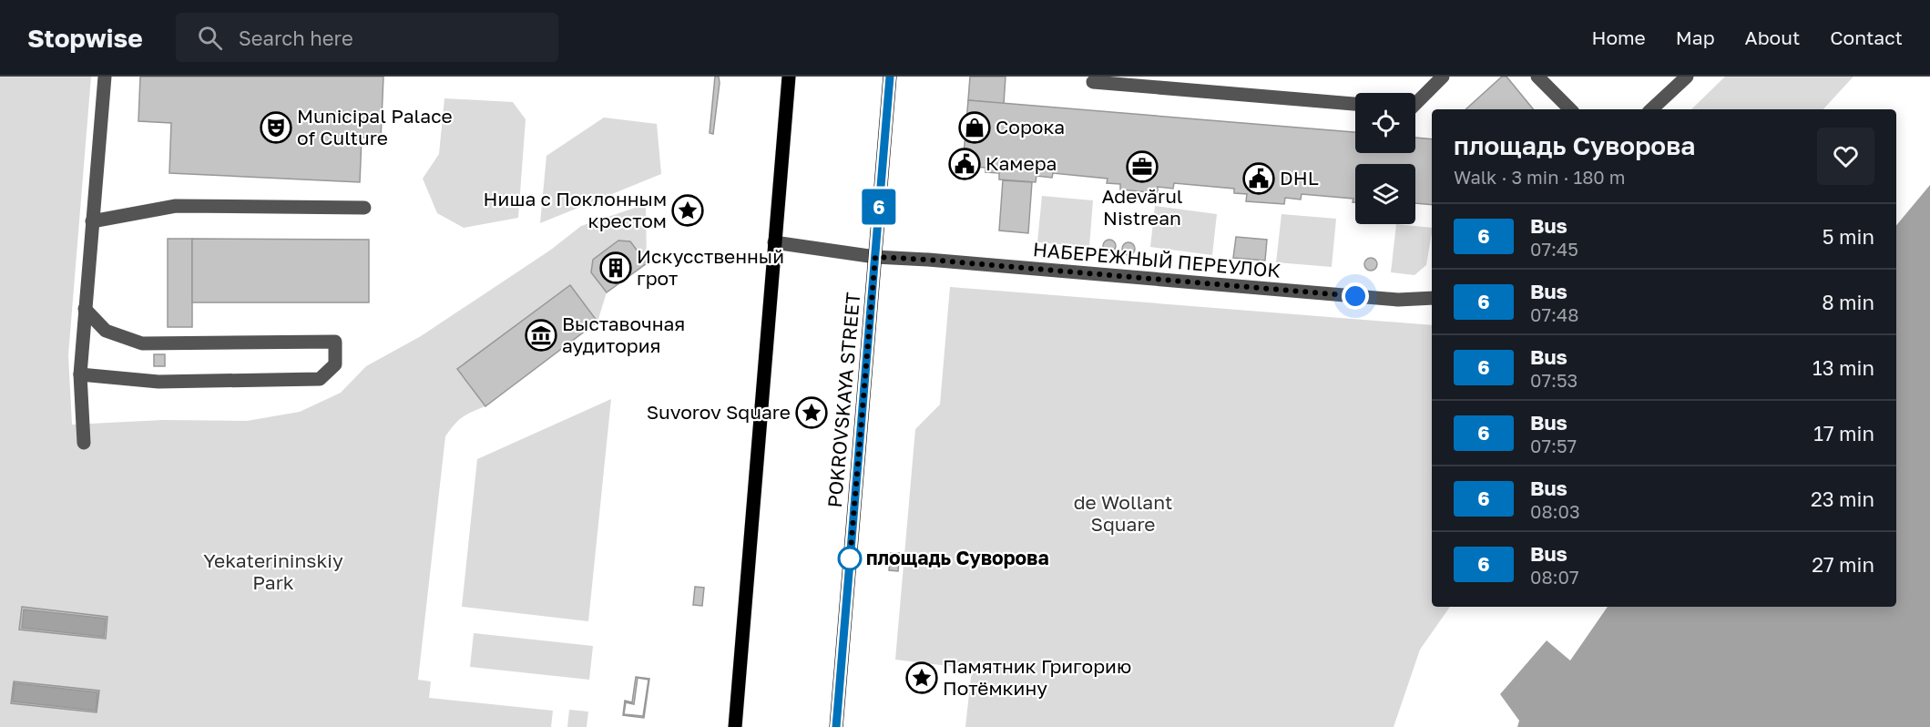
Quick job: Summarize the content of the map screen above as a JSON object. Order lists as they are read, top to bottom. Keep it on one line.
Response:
{"streets":{"main road":["POKROVSKAYA STREET"],"street":["НАБЕРЕЖНЫЙ ПЕРЕУЛОК"]},"crossings":[["НАБЕРЕЖНЫЙ ПЕРЕУЛОК","POKROVSKAYA STREET"]],"parks":["de Wollant Square","Yekaterininskiy Park"],"places":{"theatre":["Municipal Palace of Culture"],"shop":["Сорока"],"public building":["Камера","DHL"],"office":["Adevărul Nistrean"],"place":["Ниша с Поклонным крестом","Suvorov Square","Памятник Григорию Потёмкину"],"building":["Искусственный грот"],"museum":["Выставочная аудитория"],"other":["площадь Суворова"]},"lines":["bus line 6"],"page":{"header":"Stopwise","search":"Search here","nav":["Home","Map","About","Contact"],"on_map":"6","heading":["площадь Суворова","Walk · 3 min · 180 m"],"list":[{"mark":"6","name":"Bus","note":"07:45","value":"5 min"},{"mark":"6","name":"Bus","note":"07:48","value":"8 min"},{"mark":"6","name":"Bus","note":"07:53","value":"13 min"},{"mark":"6","name":"Bus","note":"07:57","value":"17 min"},{"mark":"6","name":"Bus","note":"08:03","value":"23 min"},{"mark":"6","name":"Bus","note":"08:07","value":"27 min"}]}}
